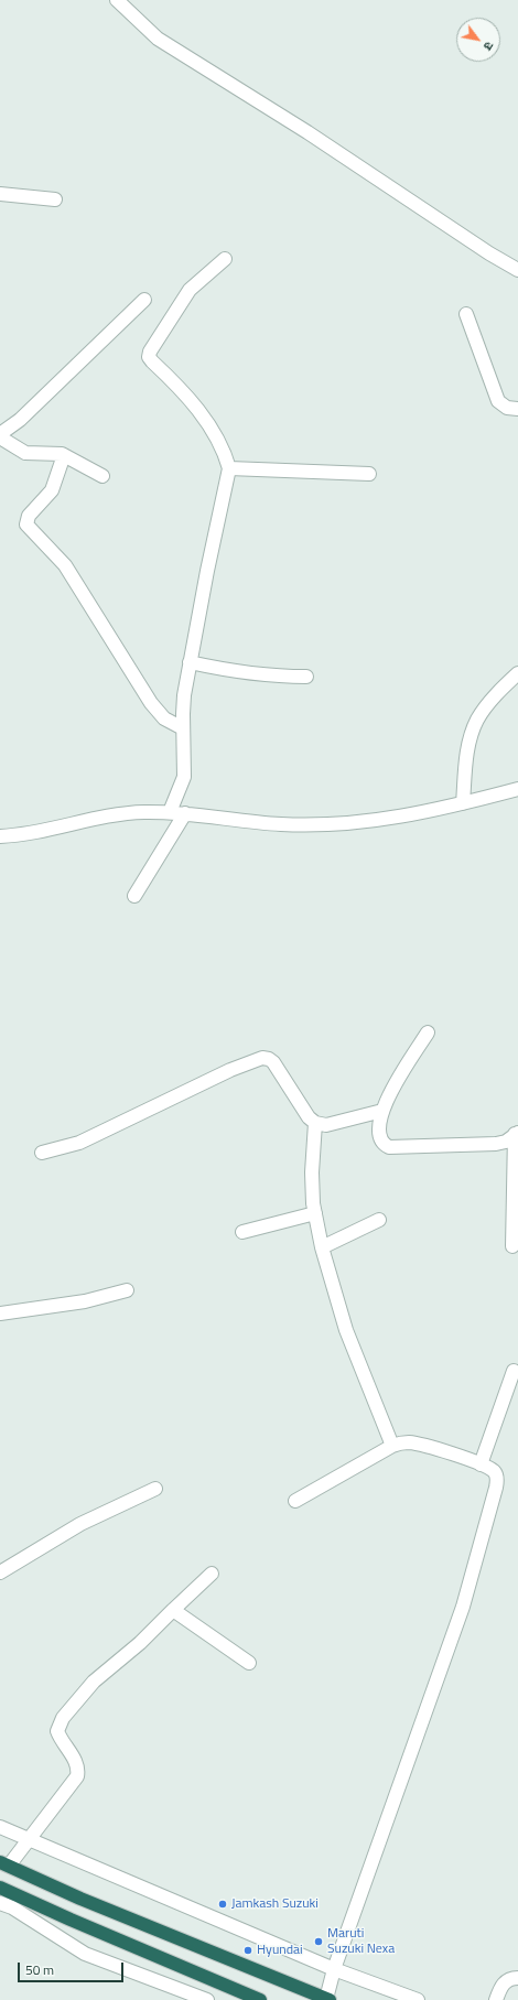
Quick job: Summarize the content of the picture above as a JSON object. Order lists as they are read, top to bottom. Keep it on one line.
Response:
{"places":["Jamkash Suzuki","Maruti Suzuki Nexa","Hyundai"],"scale_bar":"50 m","north":"bottom right"}
